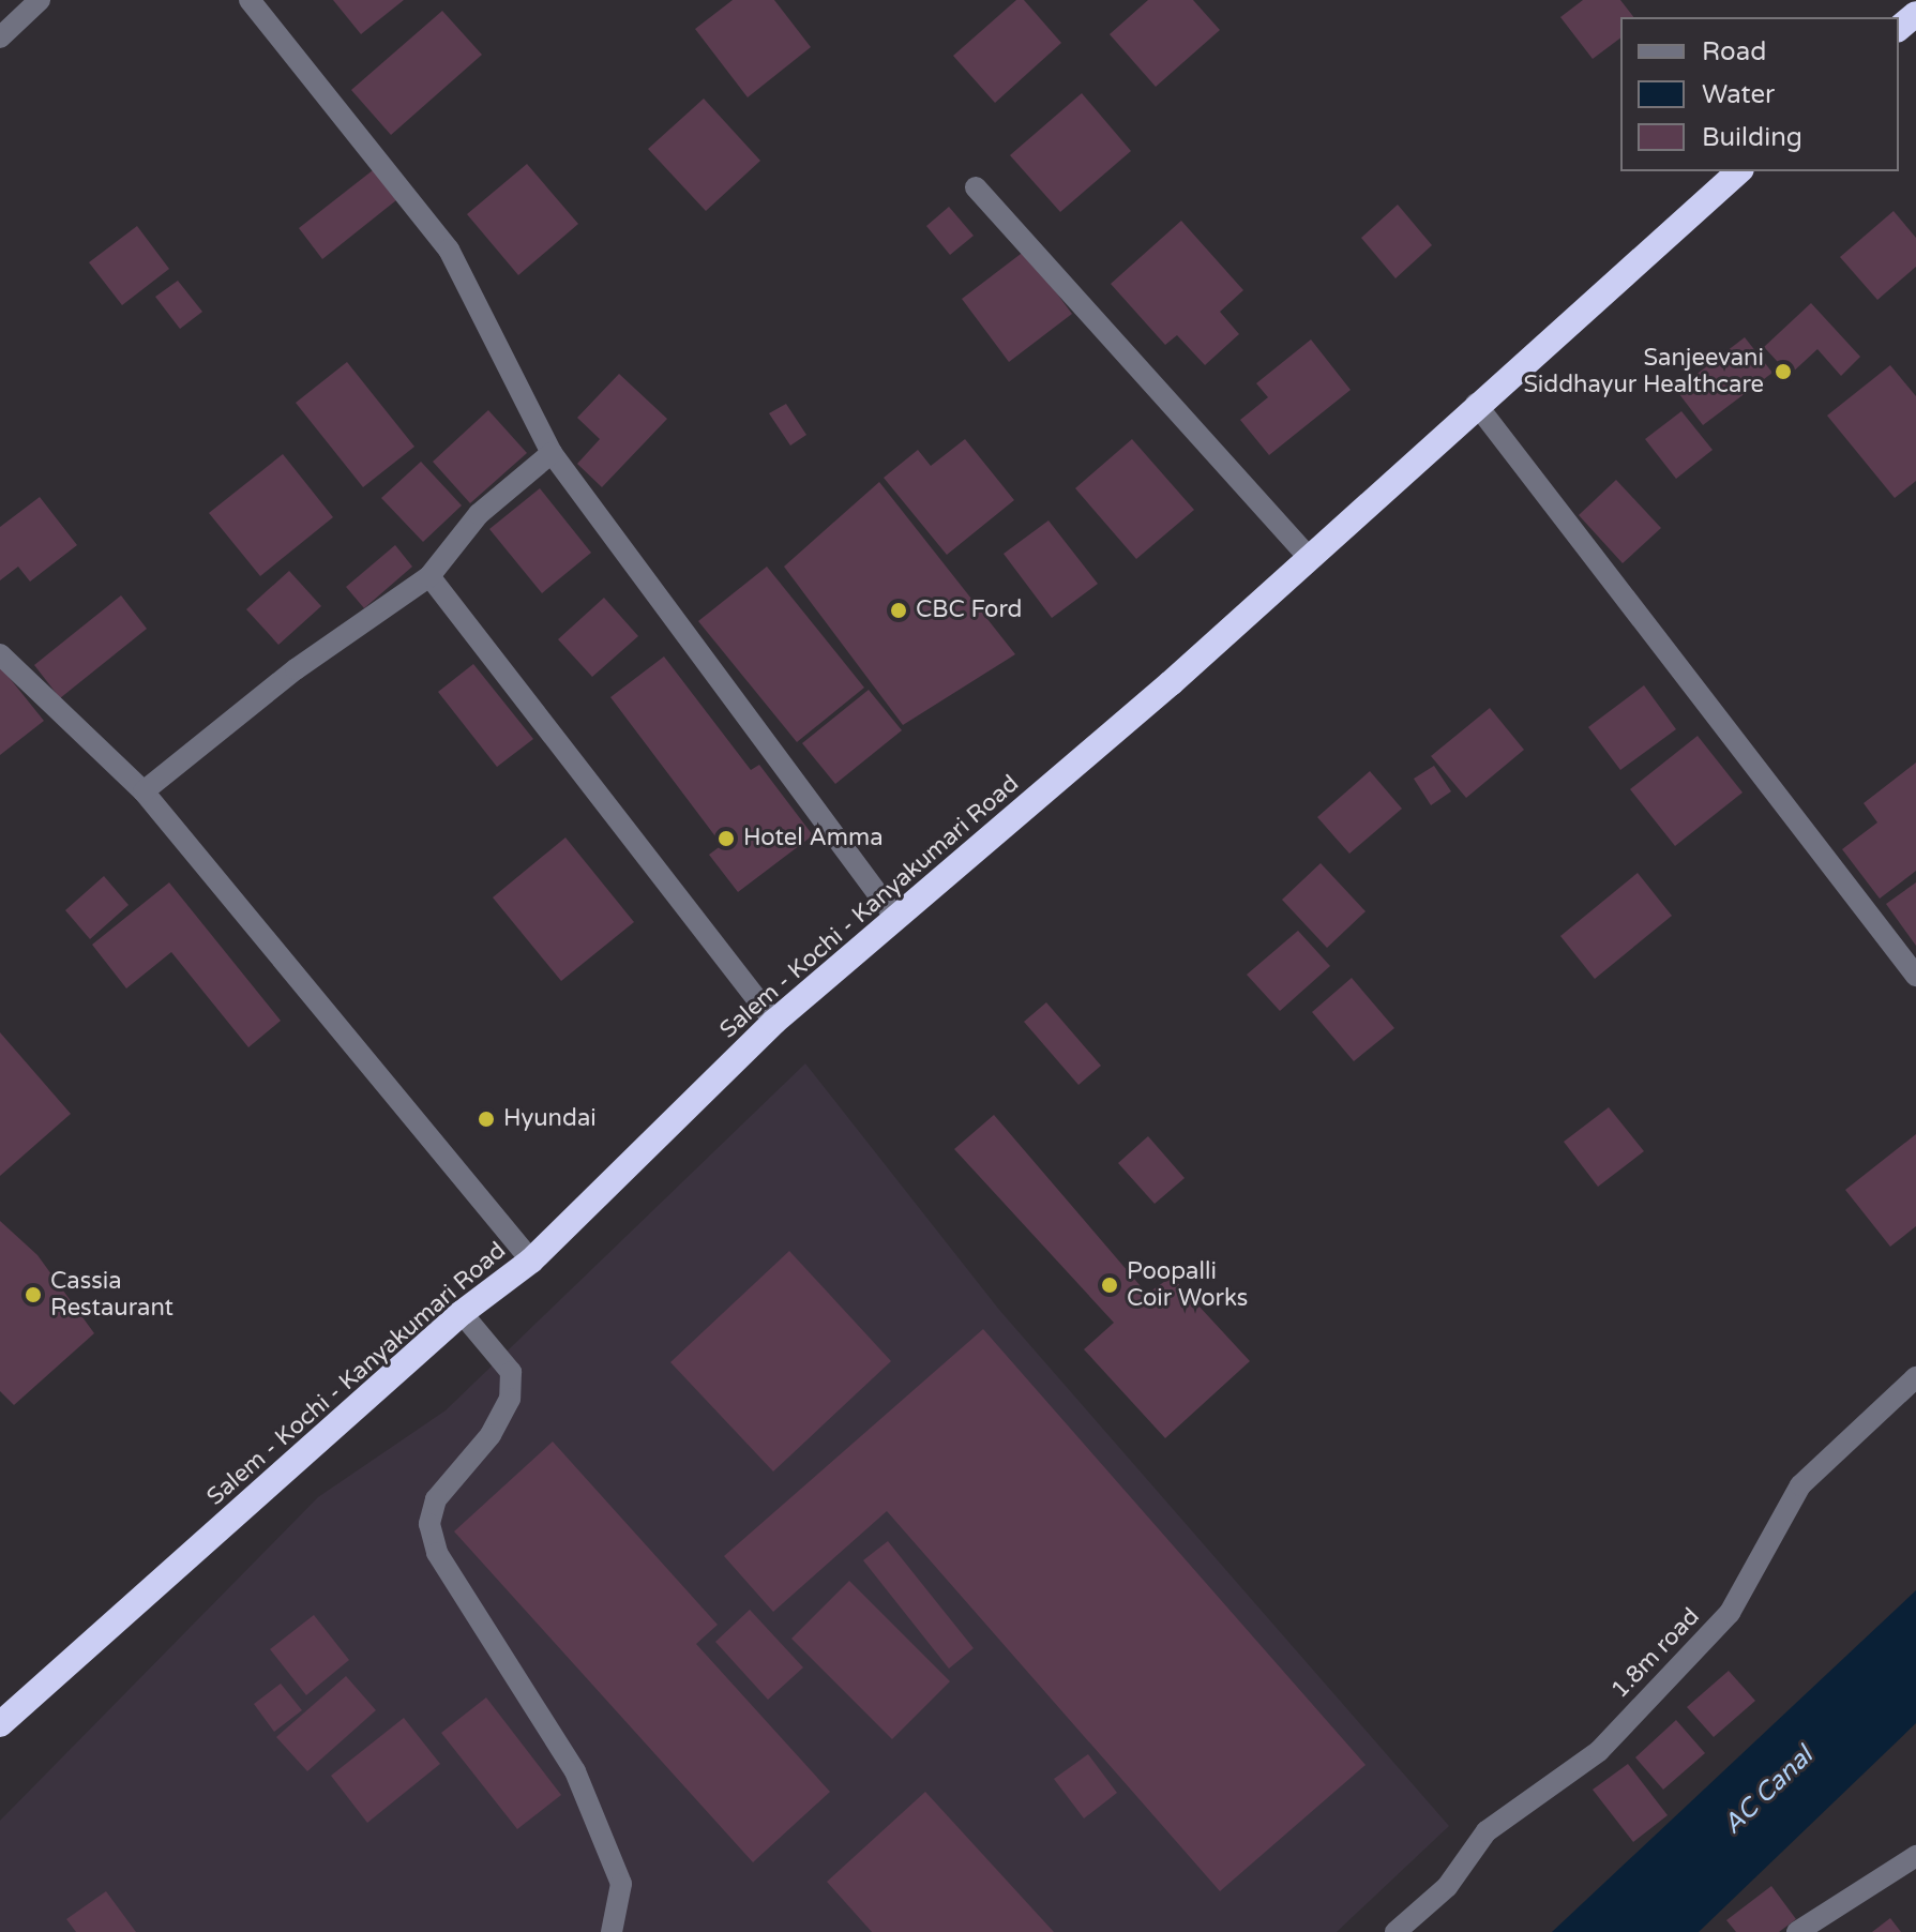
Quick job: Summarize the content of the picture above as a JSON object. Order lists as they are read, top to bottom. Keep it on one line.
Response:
{"streets":{"highway":["Salem - Kochi - Kanyakumari Road"],"street":["1.8m road"]},"water":["AC Canal"],"places":["Sanjeevani Siddhayur Healthcare","CBC Ford","Hotel Amma","Hyundai","Poopalli Coir Works","Cassia Restaurant"],"legend":["Road","Water","Building"]}
